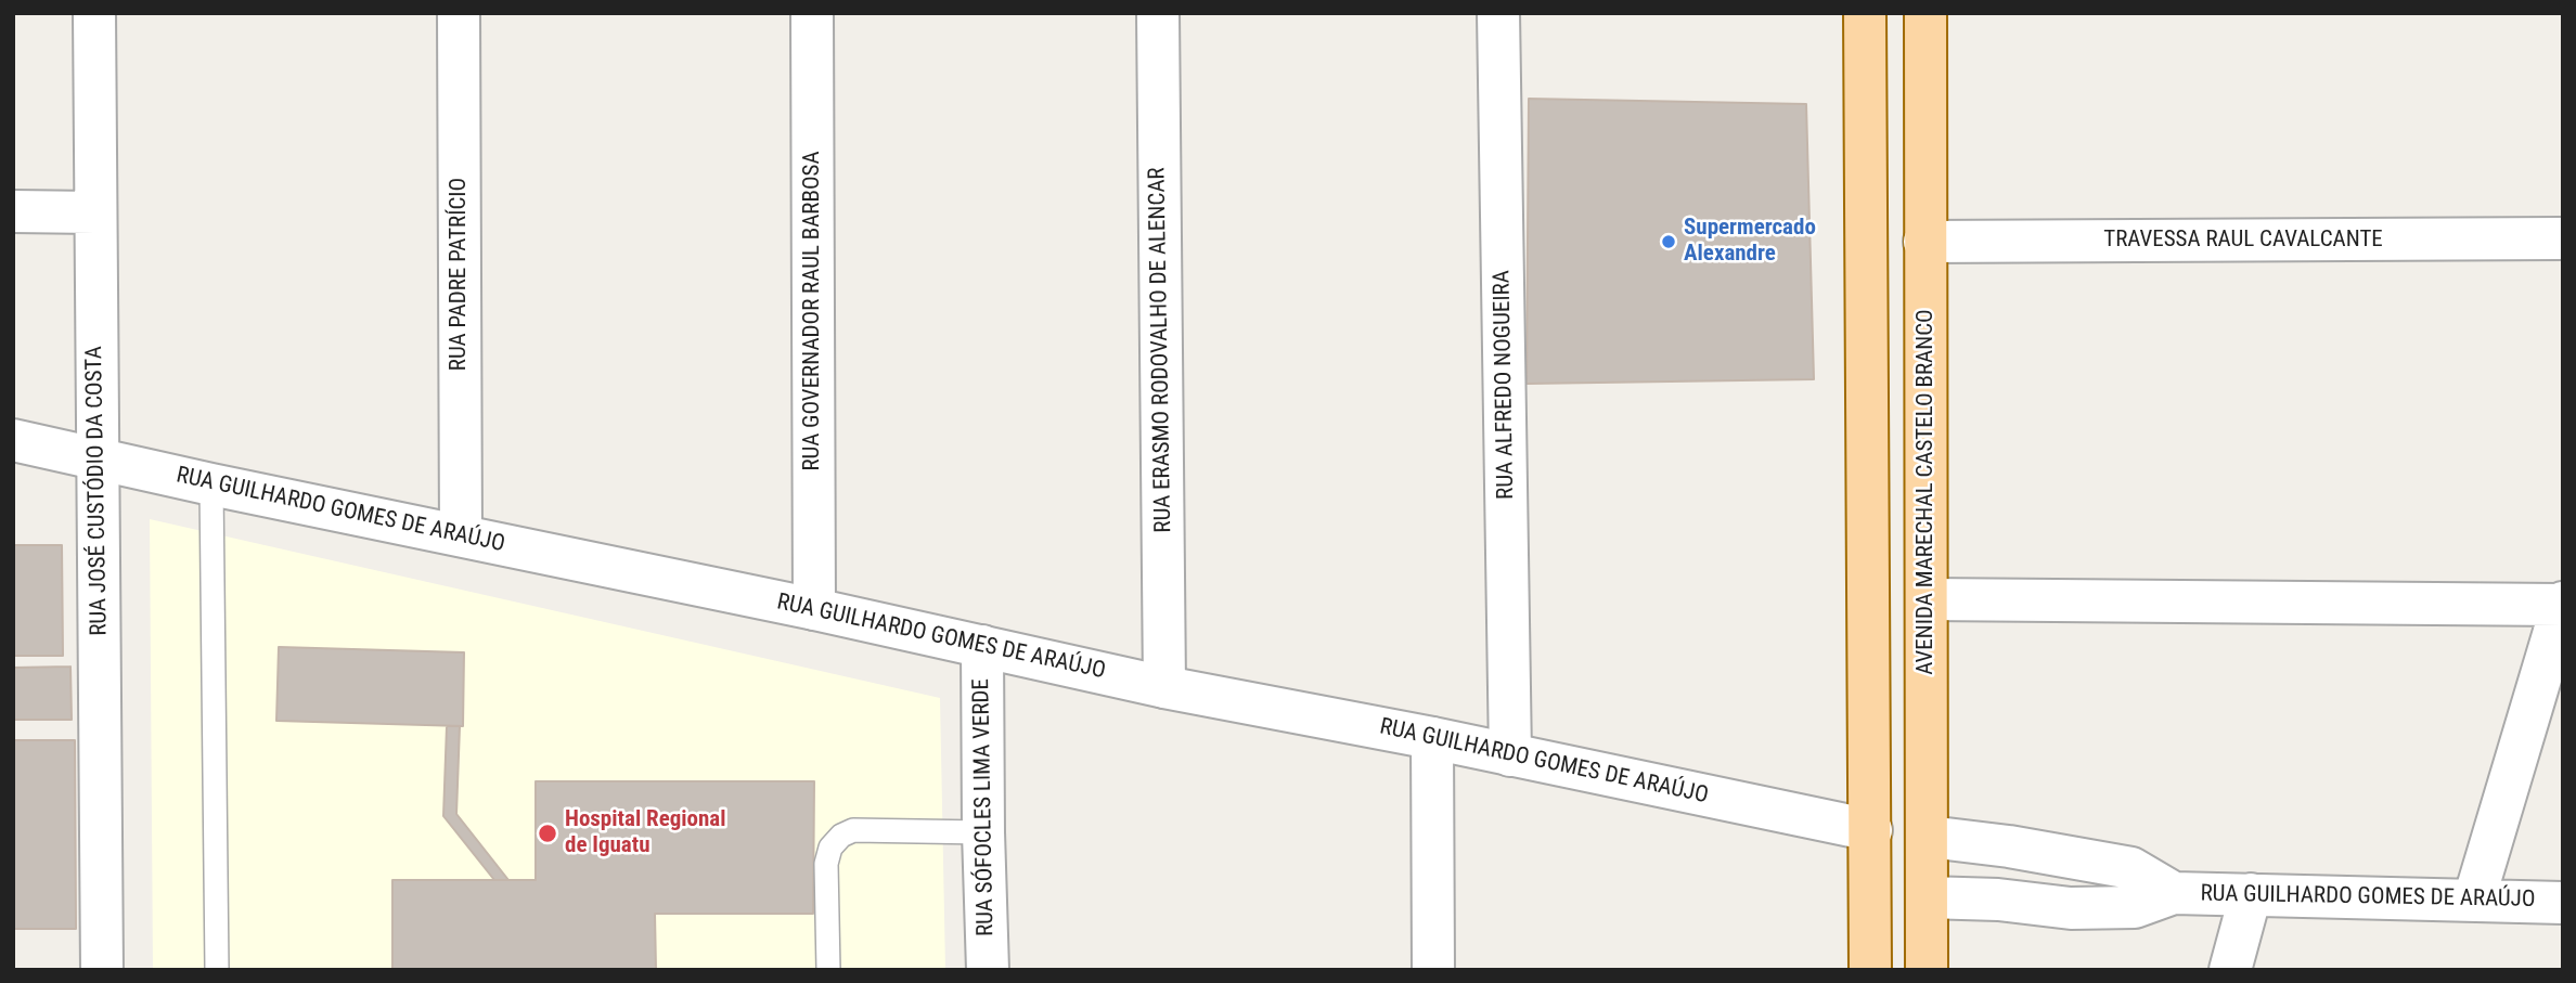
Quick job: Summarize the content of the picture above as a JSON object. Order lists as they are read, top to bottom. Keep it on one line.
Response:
{"streets":{"main road":["AVENIDA MARECHAL CASTELO BRANCO"],"street":["TRAVESSA RAUL CAVALCANTE","RUA PADRE PATRÍCIO","RUA GOVERNADOR RAUL BARBOSA","RUA ERASMO RODOVALHO DE ALENCAR","RUA ALFREDO NOGUEIRA","RUA JOSÉ CUSTÓDIO DA COSTA","RUA GUILHARDO GOMES DE ARAÚJO","RUA SÓFOCLES LIMA VERDE"]},"crossings":[["TRAVESSA RAUL CAVALCANTE","AVENIDA MARECHAL CASTELO BRANCO"],["RUA PADRE PATRÍCIO","RUA GUILHARDO GOMES DE ARAÚJO"],["RUA GOVERNADOR RAUL BARBOSA","RUA GUILHARDO GOMES DE ARAÚJO"],["RUA ERASMO RODOVALHO DE ALENCAR","RUA GUILHARDO GOMES DE ARAÚJO"],["RUA ALFREDO NOGUEIRA","RUA GUILHARDO GOMES DE ARAÚJO"],["RUA JOSÉ CUSTÓDIO DA COSTA","RUA GUILHARDO GOMES DE ARAÚJO"],["AVENIDA MARECHAL CASTELO BRANCO","RUA GUILHARDO GOMES DE ARAÚJO"],["RUA GUILHARDO GOMES DE ARAÚJO","RUA SÓFOCLES LIMA VERDE"]],"places":["Supermercado Alexandre","Hospital Regional de Iguatu"]}
